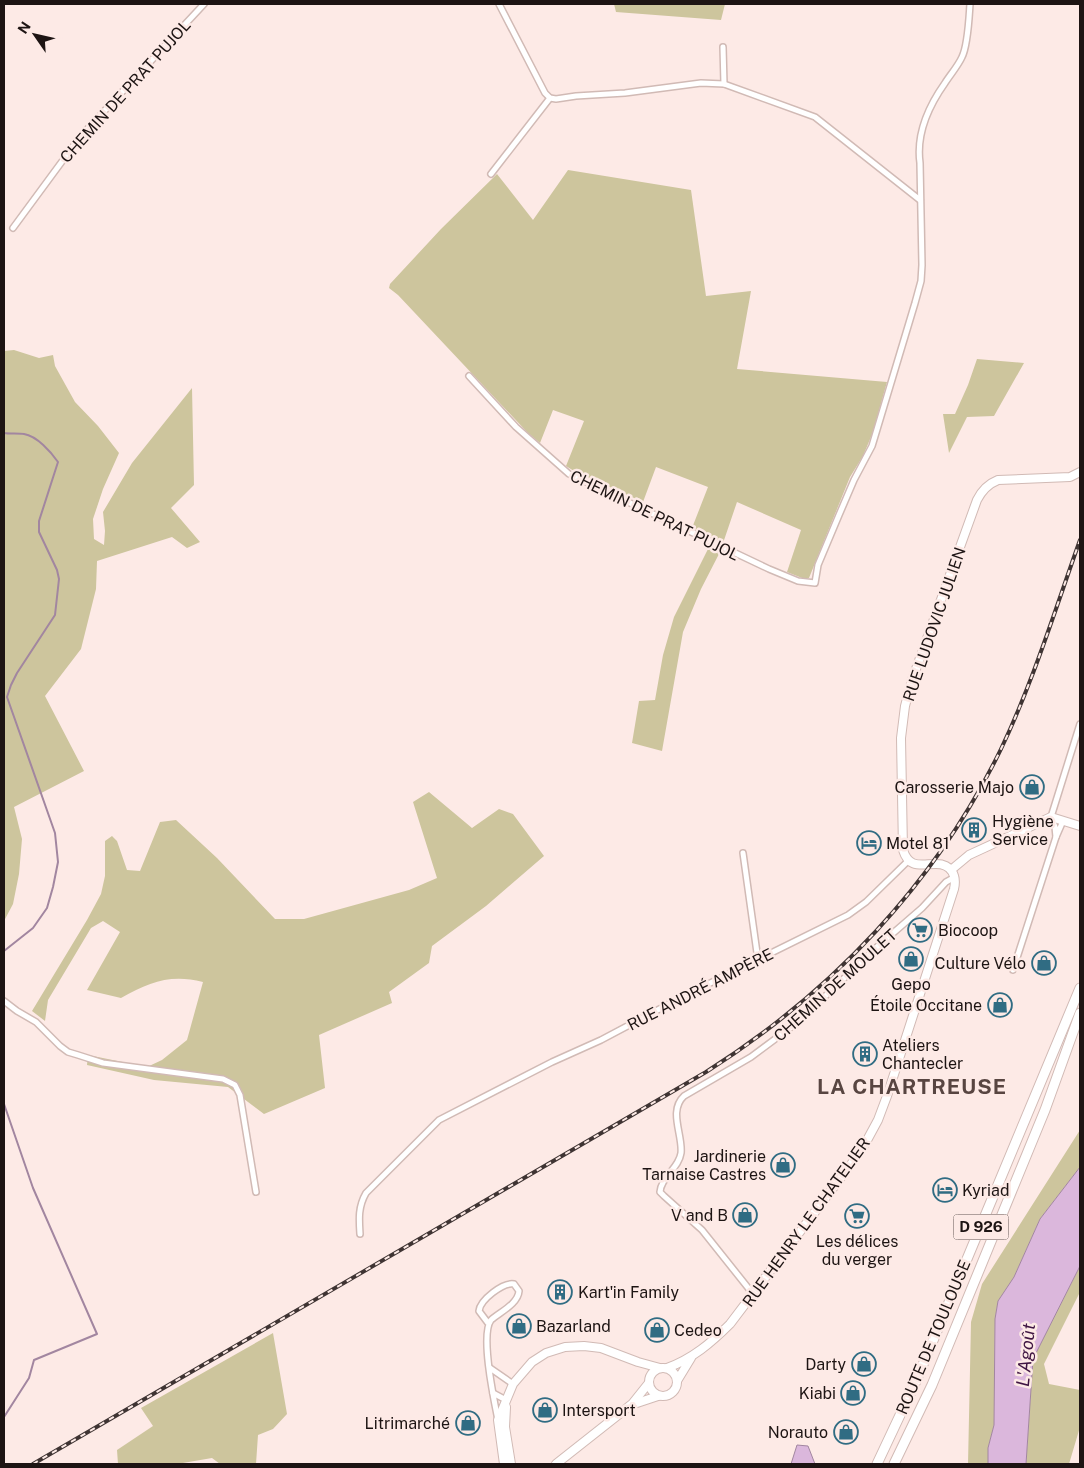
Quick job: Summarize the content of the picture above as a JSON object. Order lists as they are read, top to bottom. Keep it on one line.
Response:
{"streets":{"main road":["RUE LUDOVIC JULIEN","RUE HENRY LE CHATELIER","D 926","ROUTE DE TOULOUSE"],"street":["CHEMIN DE PRAT PUJOL","CHEMIN DE MOULET","RUE ANDRÉ AMPÈRE"]},"crossings":[["RUE LUDOVIC JULIEN","RUE ANDRÉ AMPÈRE"],["CHEMIN DE MOULET","RUE HENRY LE CHATELIER"]],"districts":["LA CHARTREUSE"],"water":["L'Agoût"],"places":{"shop":["Carosserie Majo","Gepo","Culture Vélo","Étoile Occitane","Jardinerie Tarnaise Castres","V and B","Bazarland","Cedeo","Darty","Kiabi","Intersport","Litrimarché","Norauto"],"building":["Hygiène Service","Ateliers Chantecler","Kart'in Family"],"hotel":["Motel 81","Kyriad"],"supermarket":["Biocoop","Les délices du verger"]},"north":"top left"}
